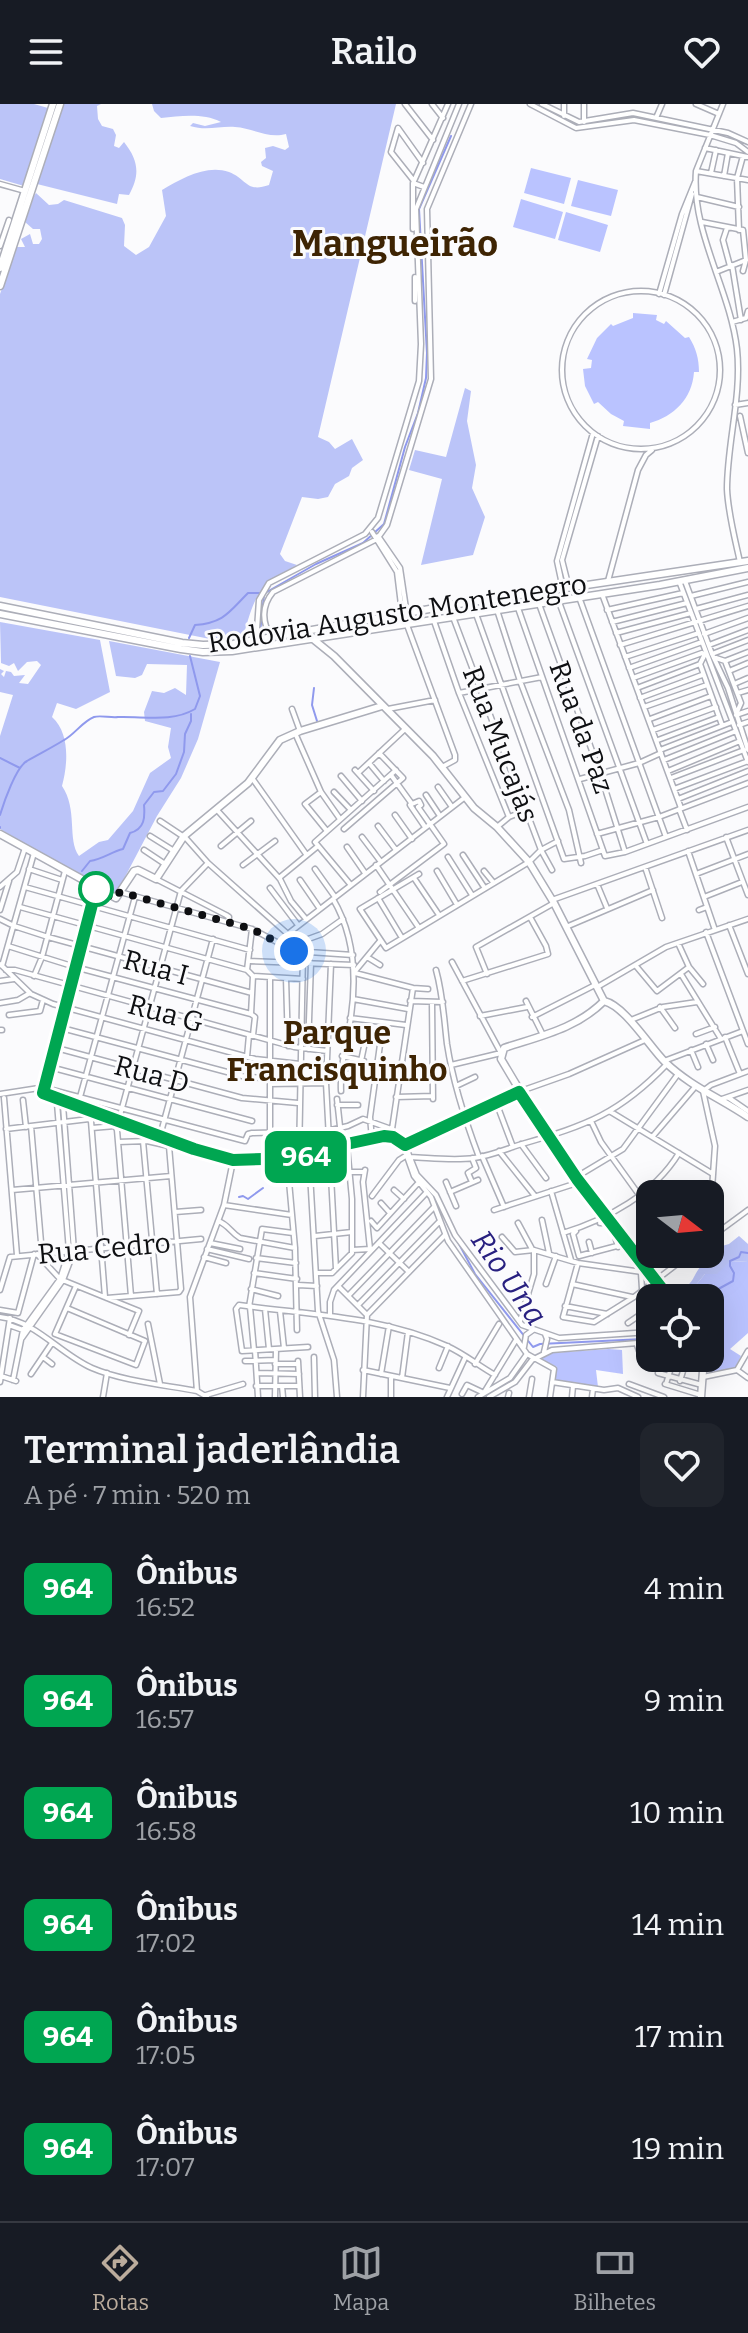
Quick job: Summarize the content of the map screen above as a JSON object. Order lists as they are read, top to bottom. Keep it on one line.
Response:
{"streets":{"main road":["Rodovia Augusto Montenegro"],"street":["Rua da Paz","Rua Mucajás","Rua I","Rua G","Rua D","Rua Cedro"]},"crossings":[["Rodovia Augusto Montenegro","Rua da Paz"],["Rodovia Augusto Montenegro","Rua Mucajás"]],"districts":["Mangueirão","Parque Francisquinho"],"water":["Rio Una"],"lines":["bus line 964"],"north":"right","page":{"header":"Railo","on_map":"964","heading":["Terminal jaderlândia","A pé · 7 min · 520 m"],"list":[{"mark":"964","name":"Ônibus","note":"16:52","value":"4 min"},{"mark":"964","name":"Ônibus","note":"16:57","value":"9 min"},{"mark":"964","name":"Ônibus","note":"16:58","value":"10 min"},{"mark":"964","name":"Ônibus","note":"17:02","value":"14 min"},{"mark":"964","name":"Ônibus","note":"17:05","value":"17 min"},{"mark":"964","name":"Ônibus","note":"17:07","value":"19 min"}],"tabs":["Rotas","Mapa","Bilhetes"]}}
